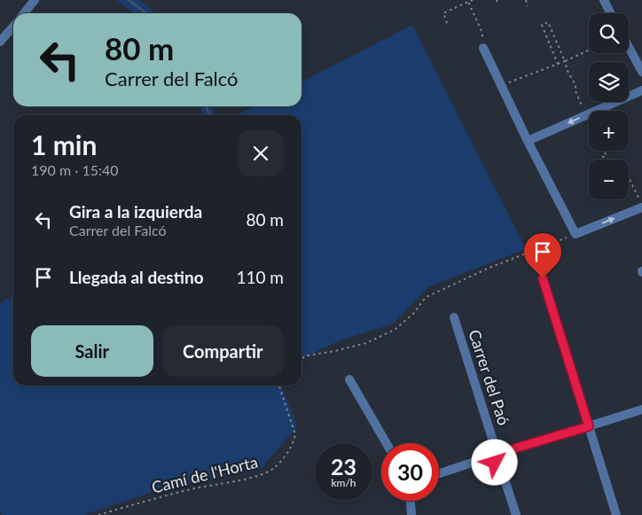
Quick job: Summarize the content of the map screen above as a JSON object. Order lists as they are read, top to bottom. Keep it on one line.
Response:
{"streets":{"street":["Carrer del Paó"],"path":["Camí de l'Horta"]},"page":{"map_buttons":["+","−"],"turn":["80 m","Carrer del Falcó"],"heading":["1 min","190 m · 15:40"],"list":[{"name":"Gira a la izquierda","note":"Carrer del Falcó","value":"80 m"},{"name":"Llegada al destino","value":"110 m"}],"buttons":["Salir","Compartir"],"speed":"23 km/h","limit":"30"}}
